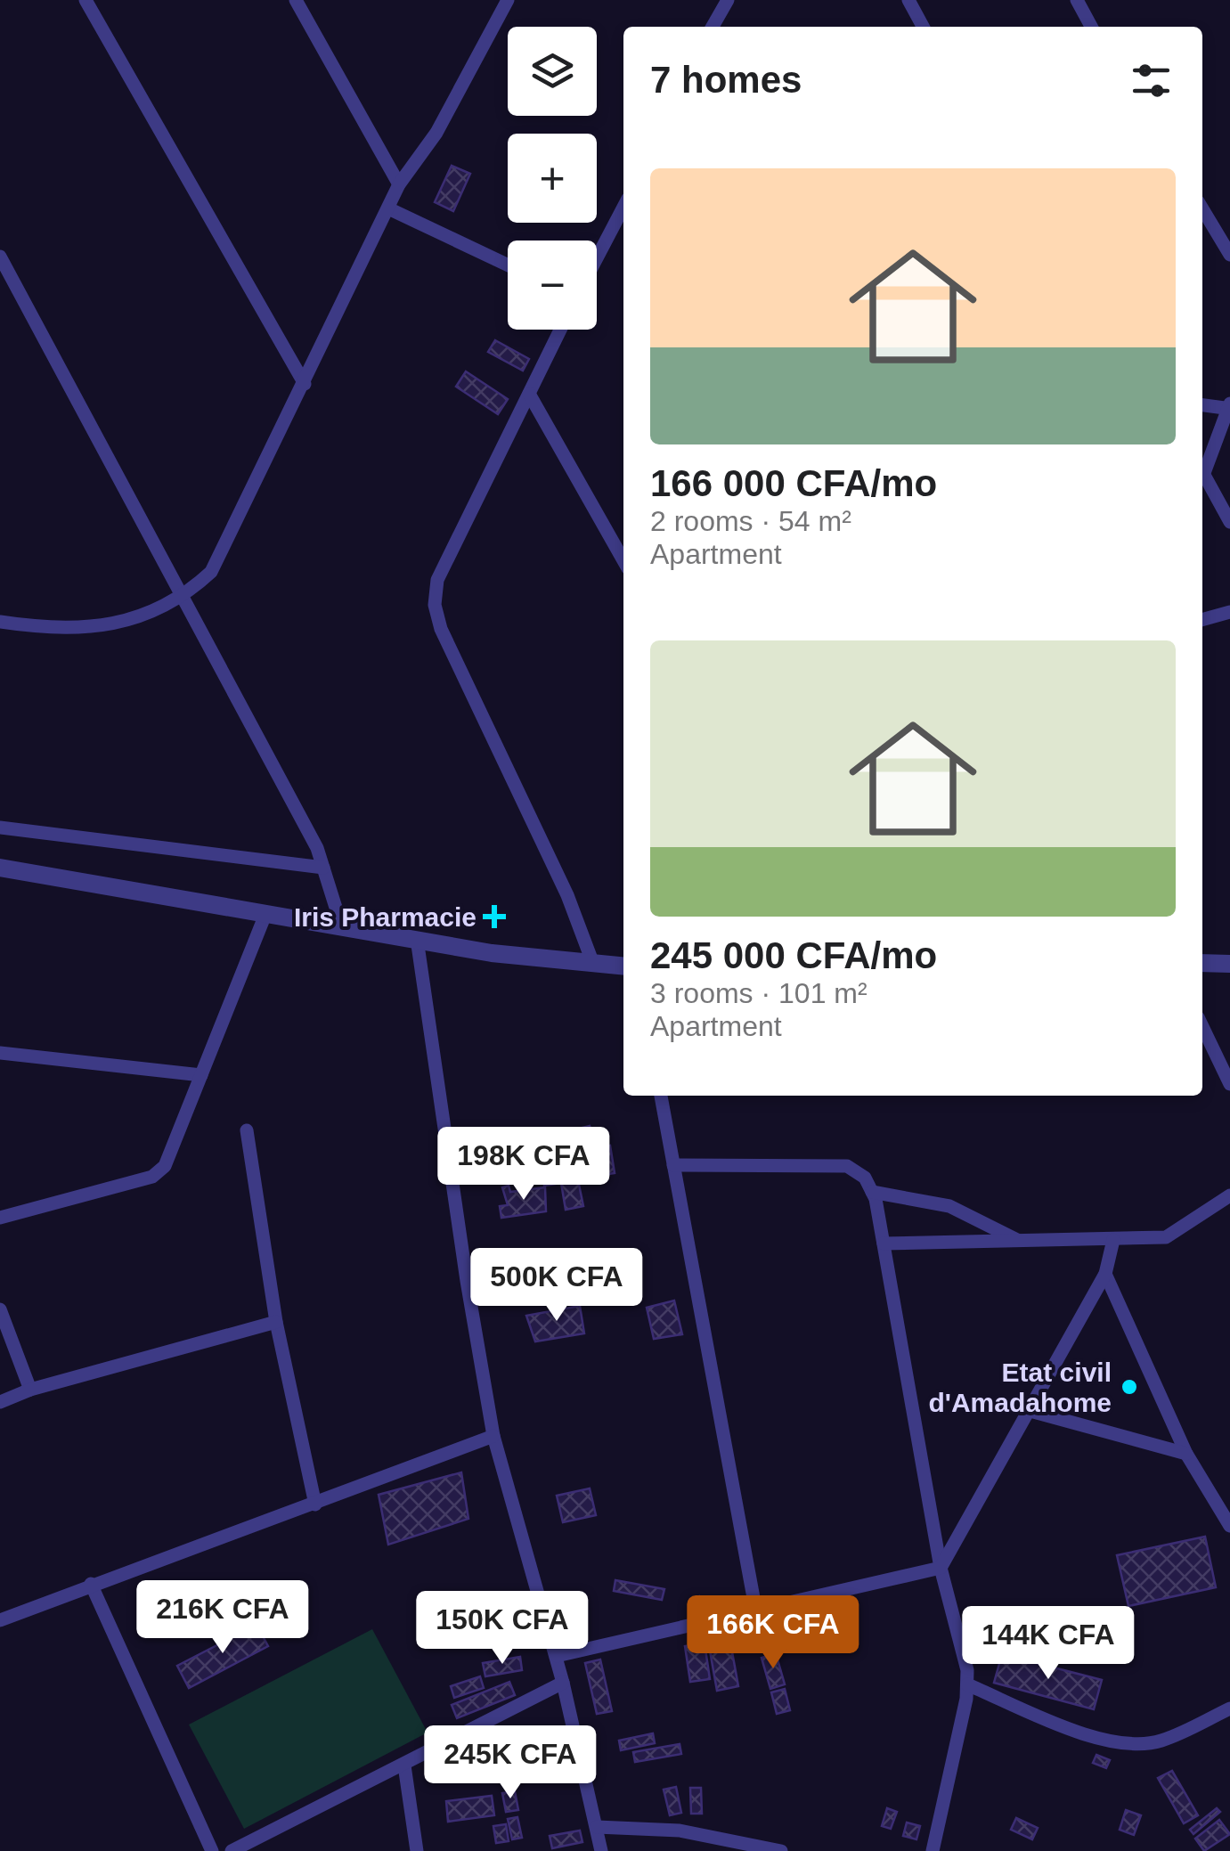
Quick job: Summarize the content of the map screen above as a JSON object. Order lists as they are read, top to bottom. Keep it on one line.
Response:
{"places":{"health":["Iris Pharmacie"],"other":["Etat civil d'Amadahome"]},"page":{"map_buttons":["+","−"],"heading":"7 homes","list":[{"name":"166 000 CFA/mo","note":"2 rooms · 54 m² · Apartment"},{"name":"245 000 CFA/mo","note":"3 rooms · 101 m² · Apartment"}],"price":["198K CFA","500K CFA","216K CFA","150K CFA","166K CFA","144K CFA","245K CFA"]}}
